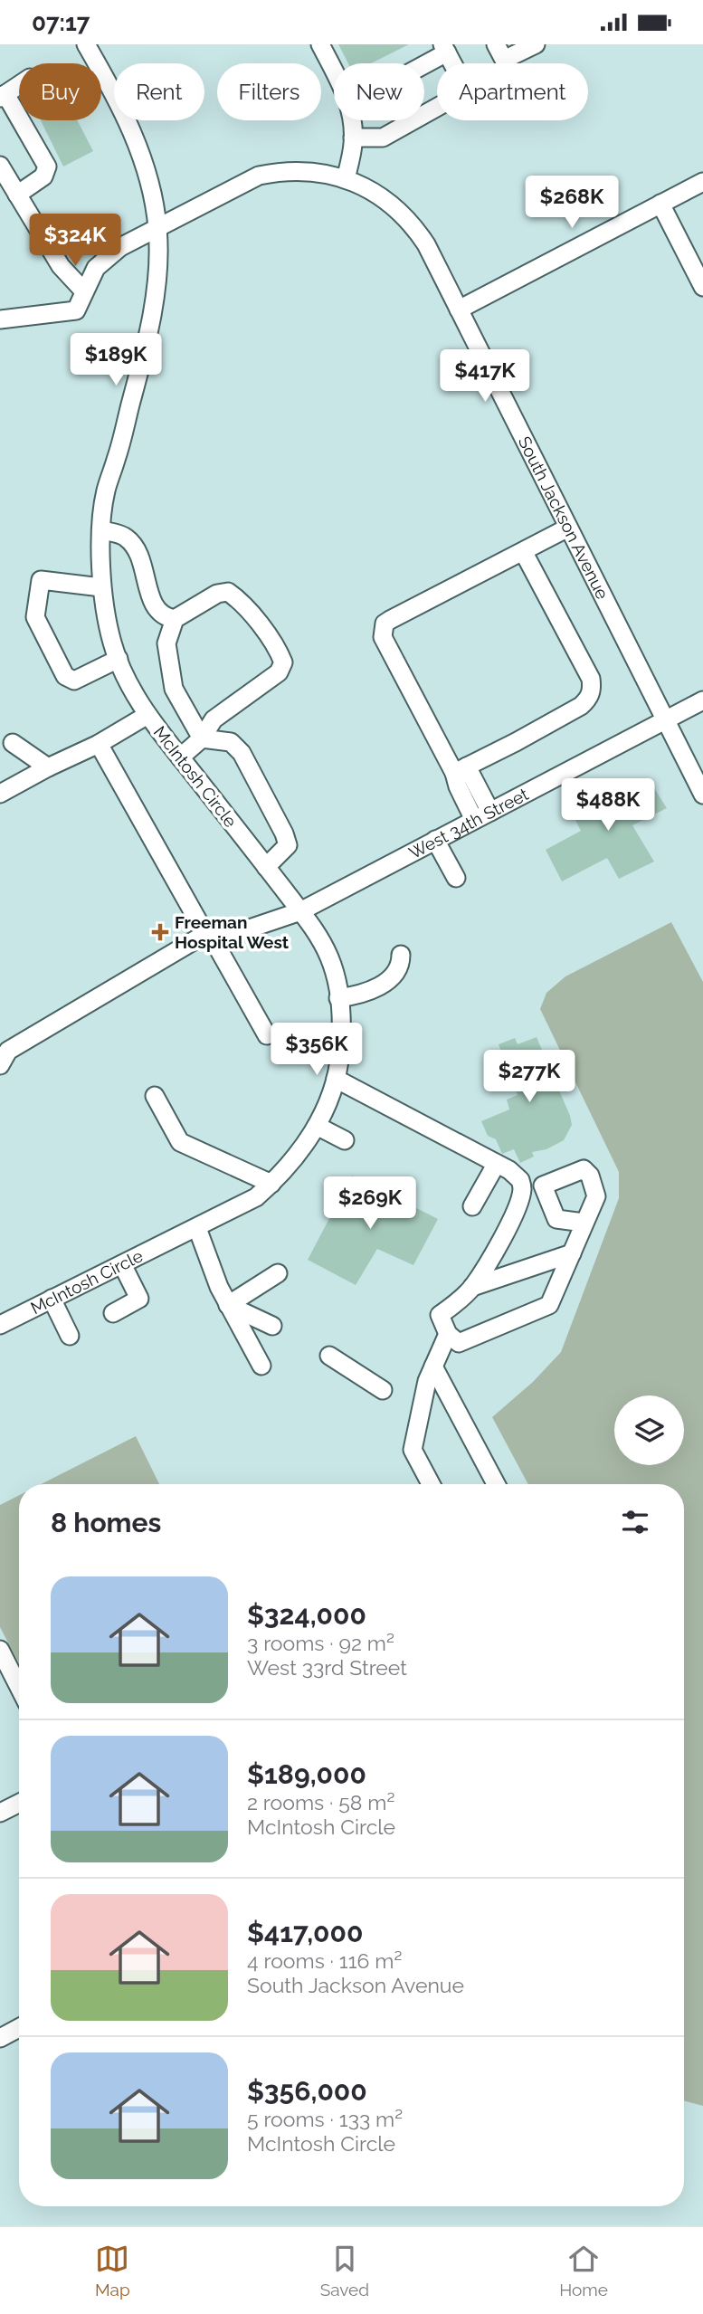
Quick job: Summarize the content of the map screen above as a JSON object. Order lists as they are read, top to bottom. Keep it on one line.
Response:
{"streets":{"street":["South Jackson Avenue","McIntosh Circle","West 34th Street"]},"crossings":[["South Jackson Avenue","McIntosh Circle"],["South Jackson Avenue","West 34th Street"],["McIntosh Circle","West 34th Street"]],"places":{"health":["Freeman Hospital West"]},"page":{"status":"07:17","chip":["Buy","Rent","Filters","New","Apartment"],"price":["$268K","$324K","$189K","$417K","$488K","$356K","$277K","$269K"],"heading":"8 homes","list":[{"name":"$324,000","note":"3 rooms · 92 m² · West 33rd Street"},{"name":"$189,000","note":"2 rooms · 58 m² · McIntosh Circle"},{"name":"$417,000","note":"4 rooms · 116 m² · South Jackson Avenue"},{"name":"$356,000","note":"5 rooms · 133 m² · McIntosh Circle"}],"tabs":["Map","Saved","Home"]}}
